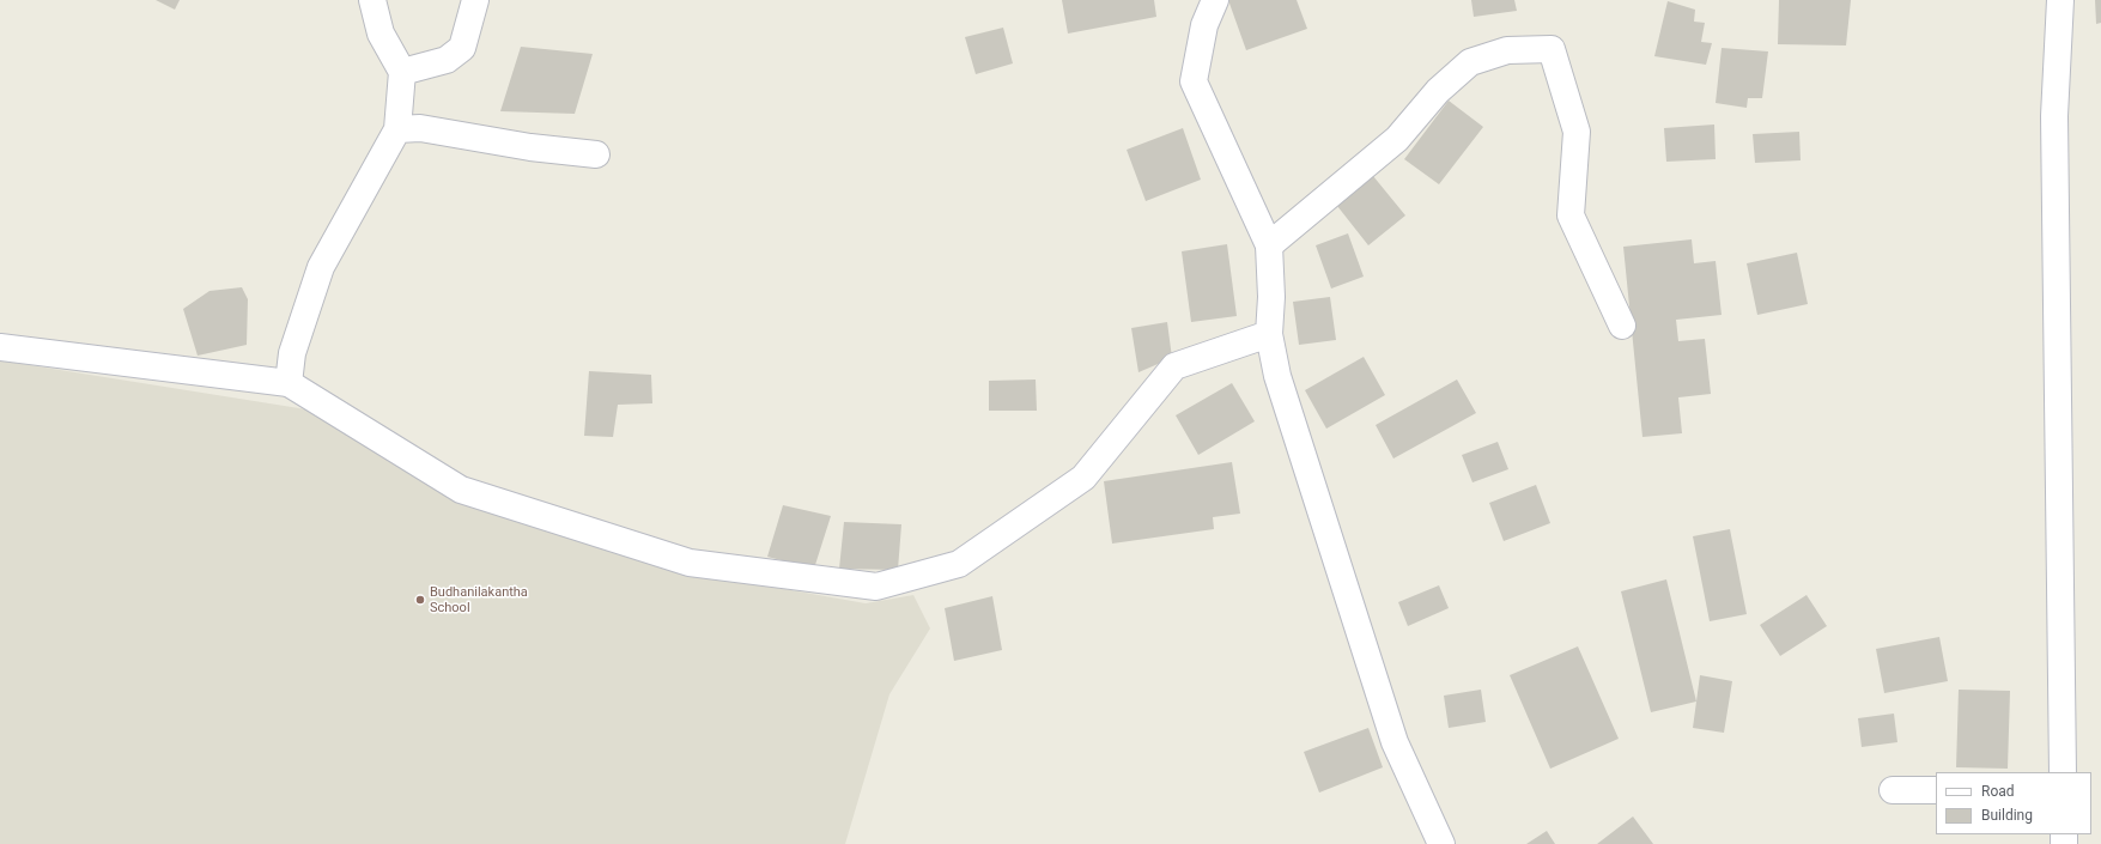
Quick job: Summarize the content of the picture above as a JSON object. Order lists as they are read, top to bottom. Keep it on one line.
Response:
{"places":["Budhanilakantha School"],"legend":["Road","Building"]}
